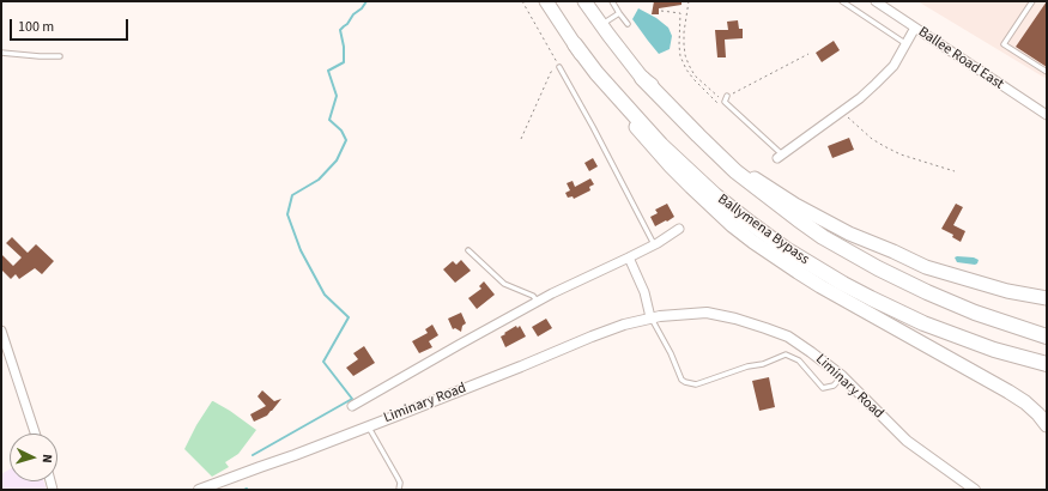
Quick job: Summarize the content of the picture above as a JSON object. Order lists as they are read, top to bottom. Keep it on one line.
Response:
{"streets":{"highway":["Ballymena Bypass"],"street":["Ballee Road East","Liminary Road"]},"scale_bar":"100 m","north":"right"}
